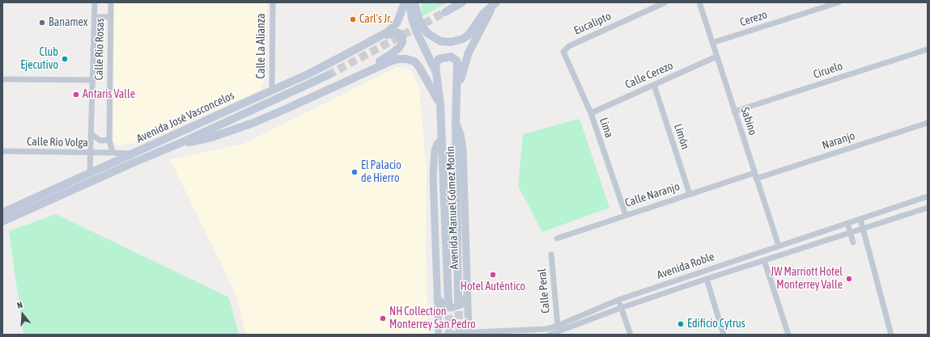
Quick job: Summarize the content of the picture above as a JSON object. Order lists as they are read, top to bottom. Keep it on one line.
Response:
{"streets":{"main road":["Avenida José Vasconcelos","Avenida Manuel Gómez Morín"],"street":["Cerezo","Eucalipto","Calle La Alianza","Calle Río Rosas","Ciruelo","Calle Cerezo","Sabino","Lima","Limón","Naranjo","Calle Río Volga","Calle Naranjo","Avenida Roble","Calle Peral"]},"crossings":[["Cerezo","Sabino"],["Eucalipto","Lima"],["Calle La Alianza","Avenida José Vasconcelos"],["Calle Río Rosas","Avenida José Vasconcelos"],["Calle Río Rosas","Calle Río Volga"],["Ciruelo","Sabino"],["Calle Cerezo","Sabino"],["Calle Cerezo","Lima"],["Calle Cerezo","Limón"],["Sabino","Naranjo"],["Sabino","Calle Naranjo"],["Sabino","Avenida Roble"],["Lima","Calle Naranjo"],["Limón","Calle Naranjo"],["Naranjo","Calle Naranjo"],["Avenida Manuel Gómez Morín","Avenida Roble"],["Avenida Roble","Calle Peral"]],"places":["Carl's Jr.","Banamex","Club Ejecutivo","Antaris Valle","El Palacio de Hierro","Hotel Auténtico","JW Marriott Hotel Monterrey Valle","NH Collection Monterrey San Pedro","Edificio Cytrus"],"north":"top"}
